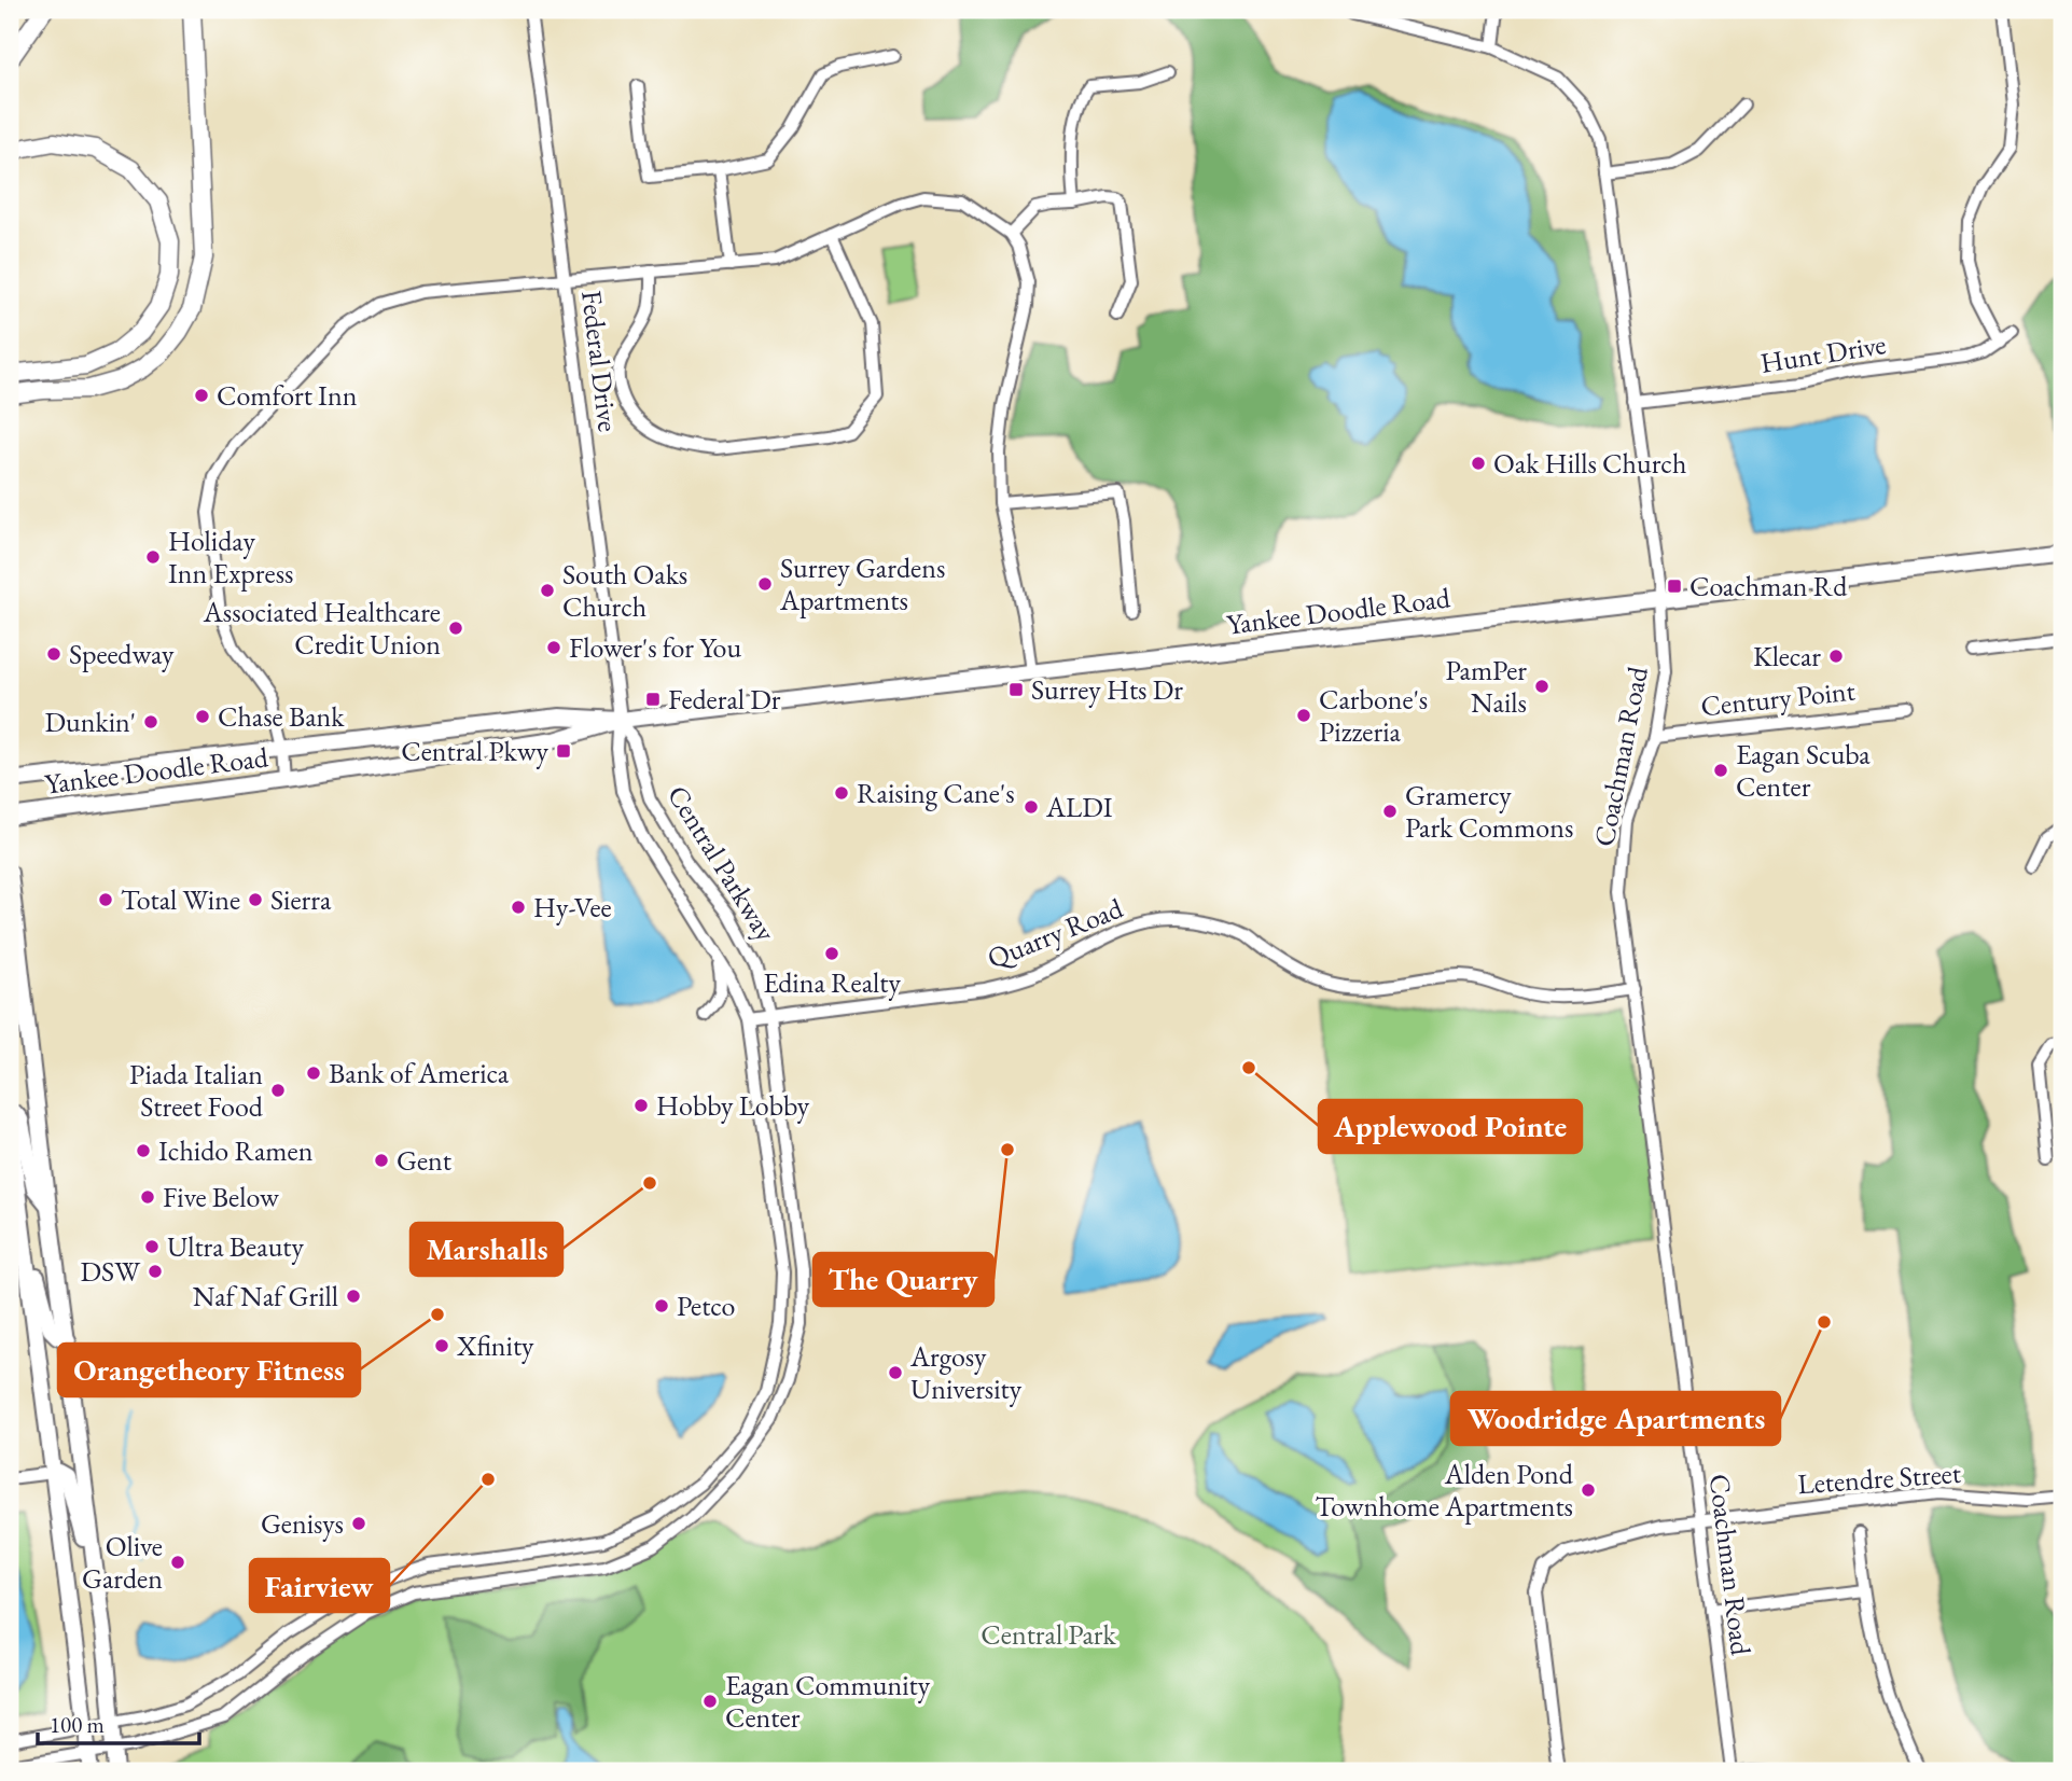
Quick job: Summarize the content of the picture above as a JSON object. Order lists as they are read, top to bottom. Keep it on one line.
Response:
{"streets":{"main road":["Yankee Doodle Road"],"street":["Hunt Drive","Federal Drive","Century Point","Coachman Road","Central Parkway","Quarry Road","Letendre Street"]},"crossings":[["Hunt Drive","Coachman Road"],["Federal Drive","Yankee Doodle Road"],["Federal Drive","Central Parkway"],["Yankee Doodle Road","Coachman Road"],["Yankee Doodle Road","Central Parkway"],["Century Point","Coachman Road"],["Coachman Road","Quarry Road"],["Coachman Road","Letendre Street"],["Central Parkway","Quarry Road"]],"parks":["Central Park"],"places":{"other":["Comfort Inn","Oak Hills Church","Holiday Inn Express","Surrey Gardens Apartments","South Oaks Church","Associated Healthcare Credit Union","Flower's for You","Speedway","Klecar","PamPer Nails","Carbone's Pizzeria","Chase Bank","Dunkin'","Eagan Scuba Center","Raising Cane's","ALDI","Gramercy Park Commons","Total Wine","Sierra","Hy-Vee","Edina Realty","Applewood Pointe","Bank of America","Piada Italian Street Food","Hobby Lobby","The Quarry","Ichido Ramen","Gent","Marshalls","Five Below","Ultra Beauty","DSW","Naf Naf Grill","Petco","Orangetheory Fitness","Woodridge Apartments","Xfinity","Argosy University","Fairview","Alden Pond Townhome Apartments","Genisys","Olive Garden","Eagan Community Center"],"transit":["Coachman Rd","Surrey Hts Dr","Federal Dr","Central Pkwy"]},"scale_bar":"100 m"}
